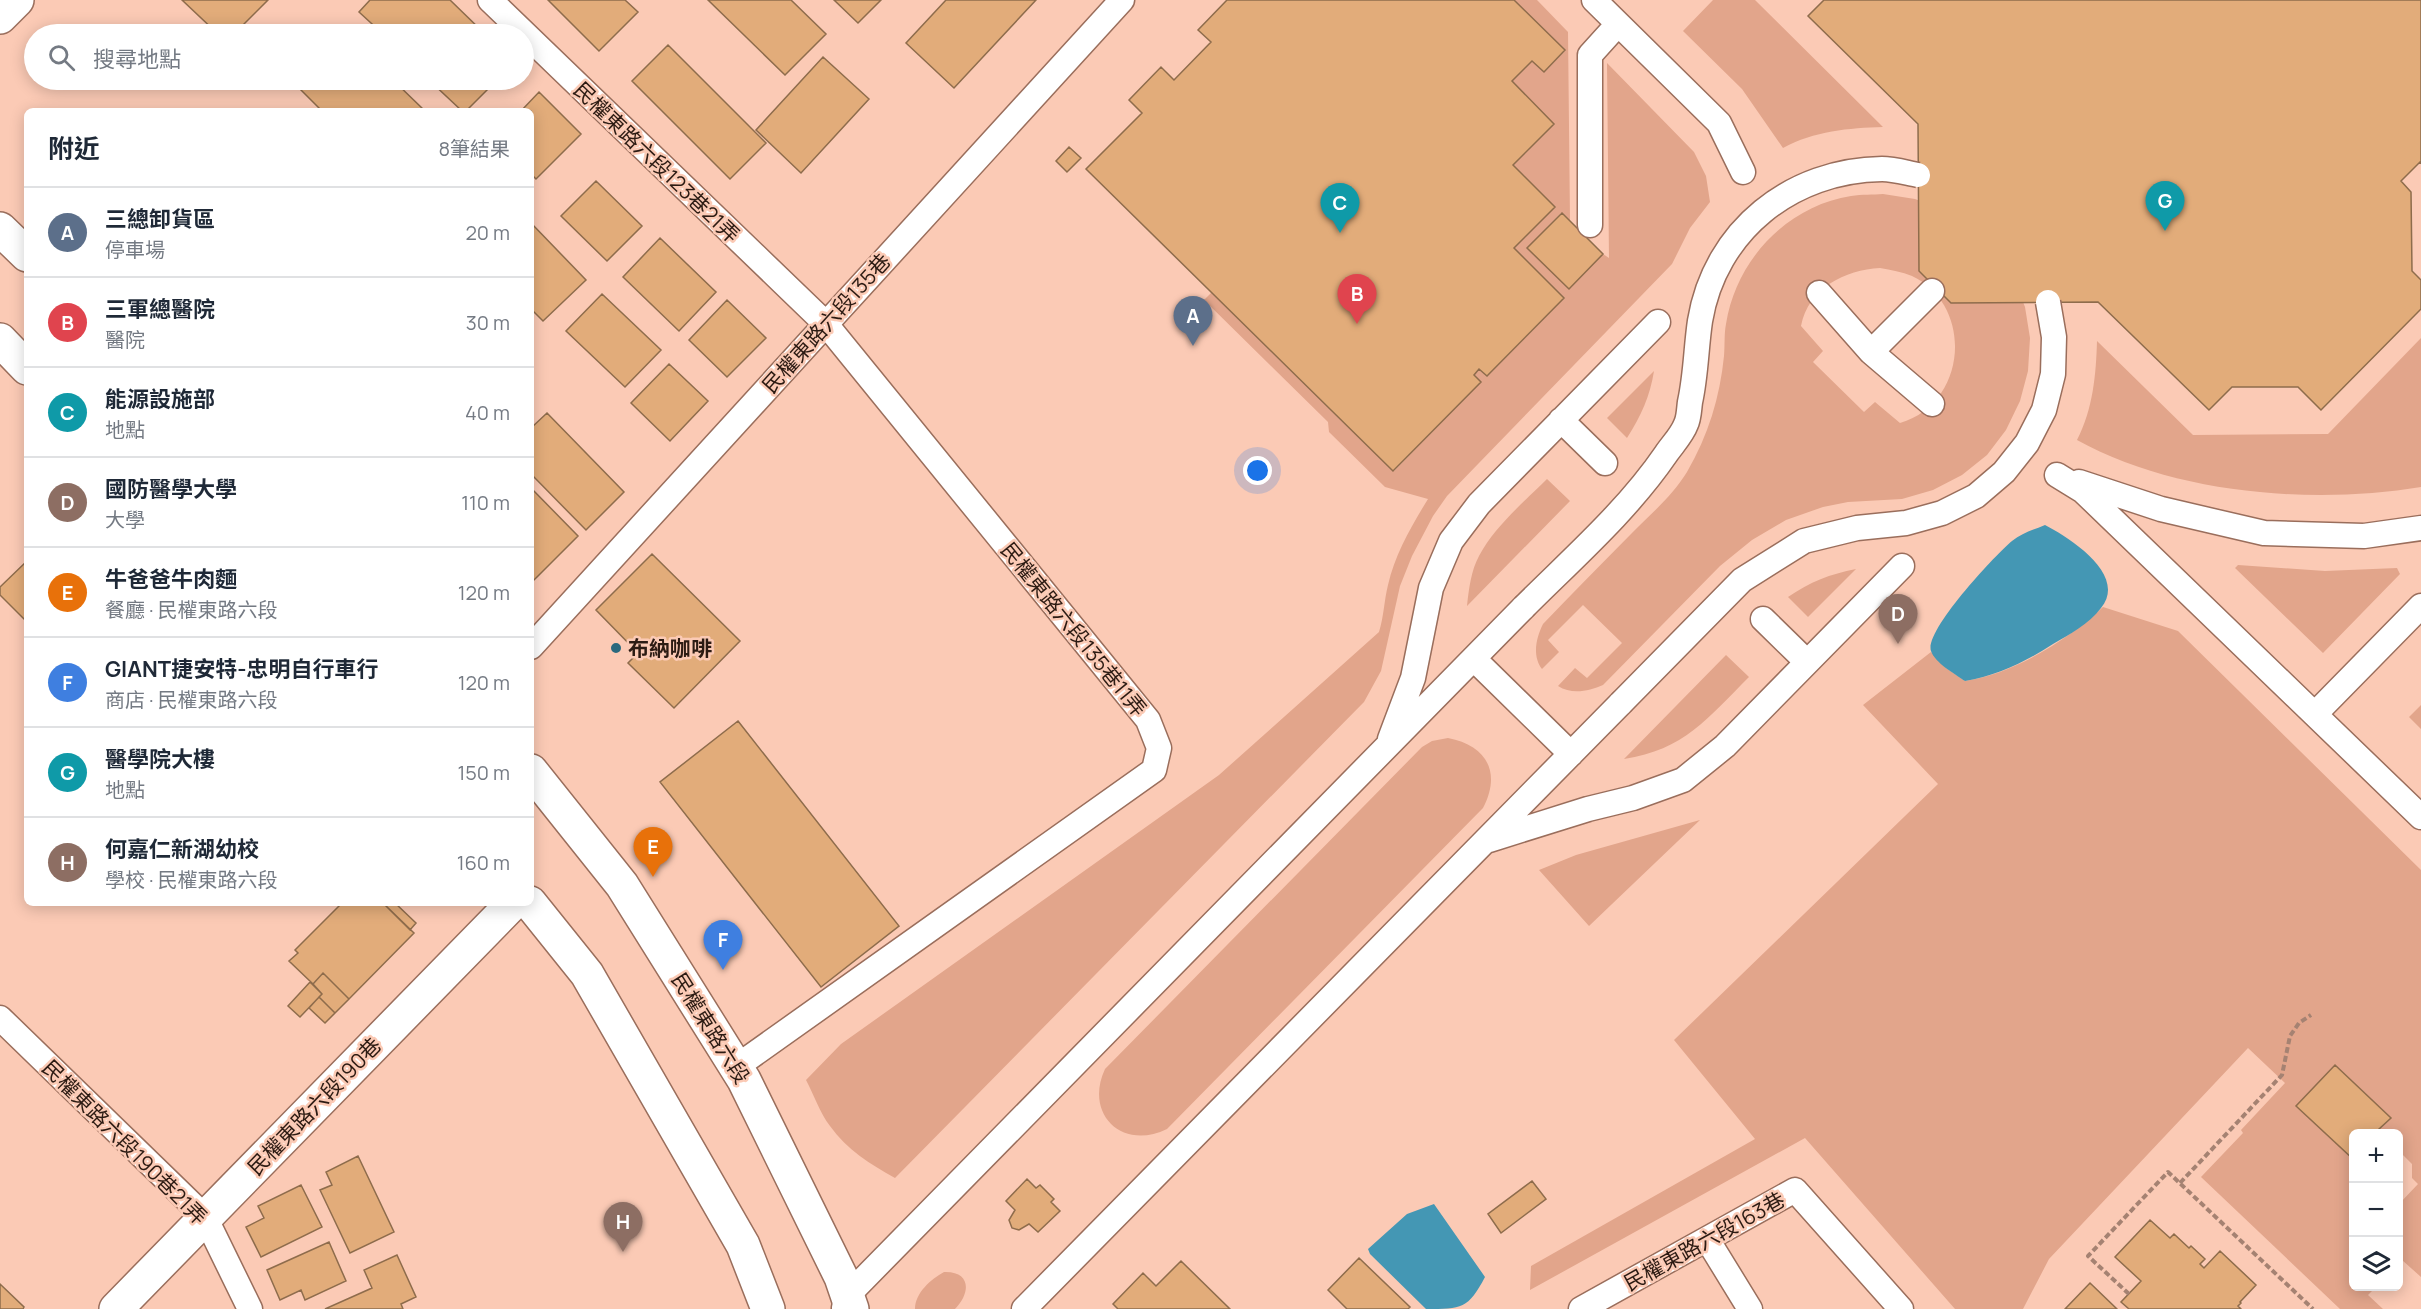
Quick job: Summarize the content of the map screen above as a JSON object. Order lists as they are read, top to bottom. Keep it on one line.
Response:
{"streets":{"main road":["民權東路六段","民權東路六段190巷"],"lane":["民權東路六段123巷21弄","民權東路六段135巷","民權東路六段135巷11弄","民權東路六段190巷21弄","民權東路六段163巷"]},"crossings":[["民權東路六段123巷21弄","民權東路六段135巷"],["民權東路六段123巷21弄","民權東路六段135巷11弄"],["民權東路六段135巷","民權東路六段135巷11弄"],["民權東路六段135巷11弄","民權東路六段"],["民權東路六段190巷","民權東路六段190巷21弄"]],"places":["布納咖啡"],"page":{"search":"搜尋地點","heading":["附近","8筆結果"],"pins":["G","C","B","A","D","E","F","H"],"list":[{"mark":"A","name":"三總卸貨區","note":"停車場","value":"20 m"},{"mark":"B","name":"三軍總醫院","note":"醫院","value":"30 m"},{"mark":"C","name":"能源設施部","note":"地點","value":"40 m"},{"mark":"D","name":"國防醫學大學","note":"大學","value":"110 m"},{"mark":"E","name":"牛爸爸牛肉麵","note":"餐廳 · 民權東路六段","value":"120 m"},{"mark":"F","name":"GIANT捷安特-忠明自行車行","note":"商店 · 民權東路六段","value":"120 m"},{"mark":"G","name":"醫學院大樓","note":"地點","value":"150 m"},{"mark":"H","name":"何嘉仁新湖幼校","note":"學校 · 民權東路六段","value":"160 m"}],"map_buttons":["+","−"]}}
